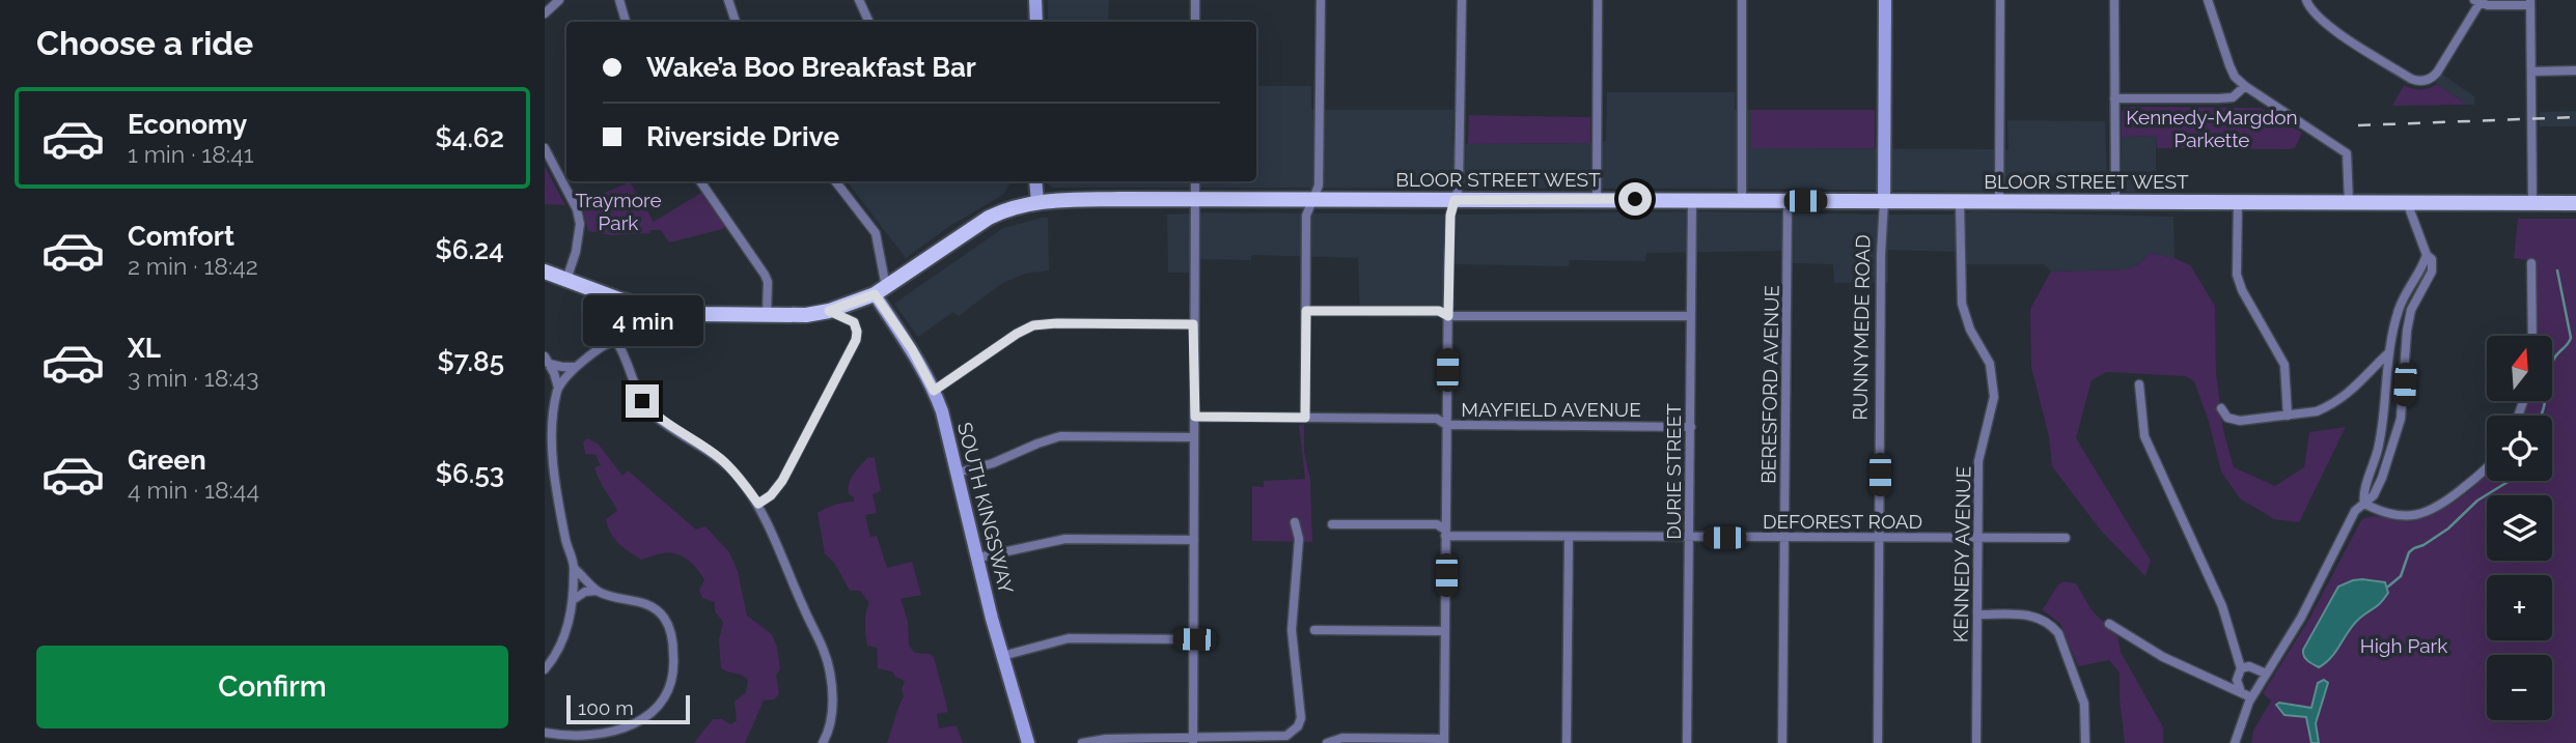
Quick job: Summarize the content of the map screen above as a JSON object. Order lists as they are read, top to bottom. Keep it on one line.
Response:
{"streets":{"main road":["BLOOR STREET WEST"],"street":["RUNNYMEDE ROAD","BERESFORD AVENUE","MAYFIELD AVENUE","DURIE STREET","SOUTH KINGSWAY","DEFOREST ROAD","KENNEDY AVENUE"]},"crossings":[["BLOOR STREET WEST","RUNNYMEDE ROAD"],["BLOOR STREET WEST","BERESFORD AVENUE"],["BLOOR STREET WEST","DURIE STREET"],["BLOOR STREET WEST","SOUTH KINGSWAY"],["BLOOR STREET WEST","KENNEDY AVENUE"],["RUNNYMEDE ROAD","DEFOREST ROAD"],["BERESFORD AVENUE","DEFOREST ROAD"],["MAYFIELD AVENUE","DURIE STREET"],["DURIE STREET","DEFOREST ROAD"],["DEFOREST ROAD","KENNEDY AVENUE"]],"parks":["Kennedy-Margdon Parkette","Traymore Park","High Park"],"scale_bar":"100 m","north":"top","page":{"heading":"Choose a ride","banner":["Wake’a Boo Breakfast Bar","Riverside Drive"],"list":[{"name":"Economy","note":"1 min · 18:41","value":"$4.62"},{"name":"Comfort","note":"2 min · 18:42","value":"$6.24"},{"name":"XL","note":"3 min · 18:43","value":"$7.85"},{"name":"Green","note":"4 min · 18:44","value":"$6.53"}],"bubble":"4 min","map_buttons":["+","−"],"buttons":"Confirm","scale":"100 m"}}
